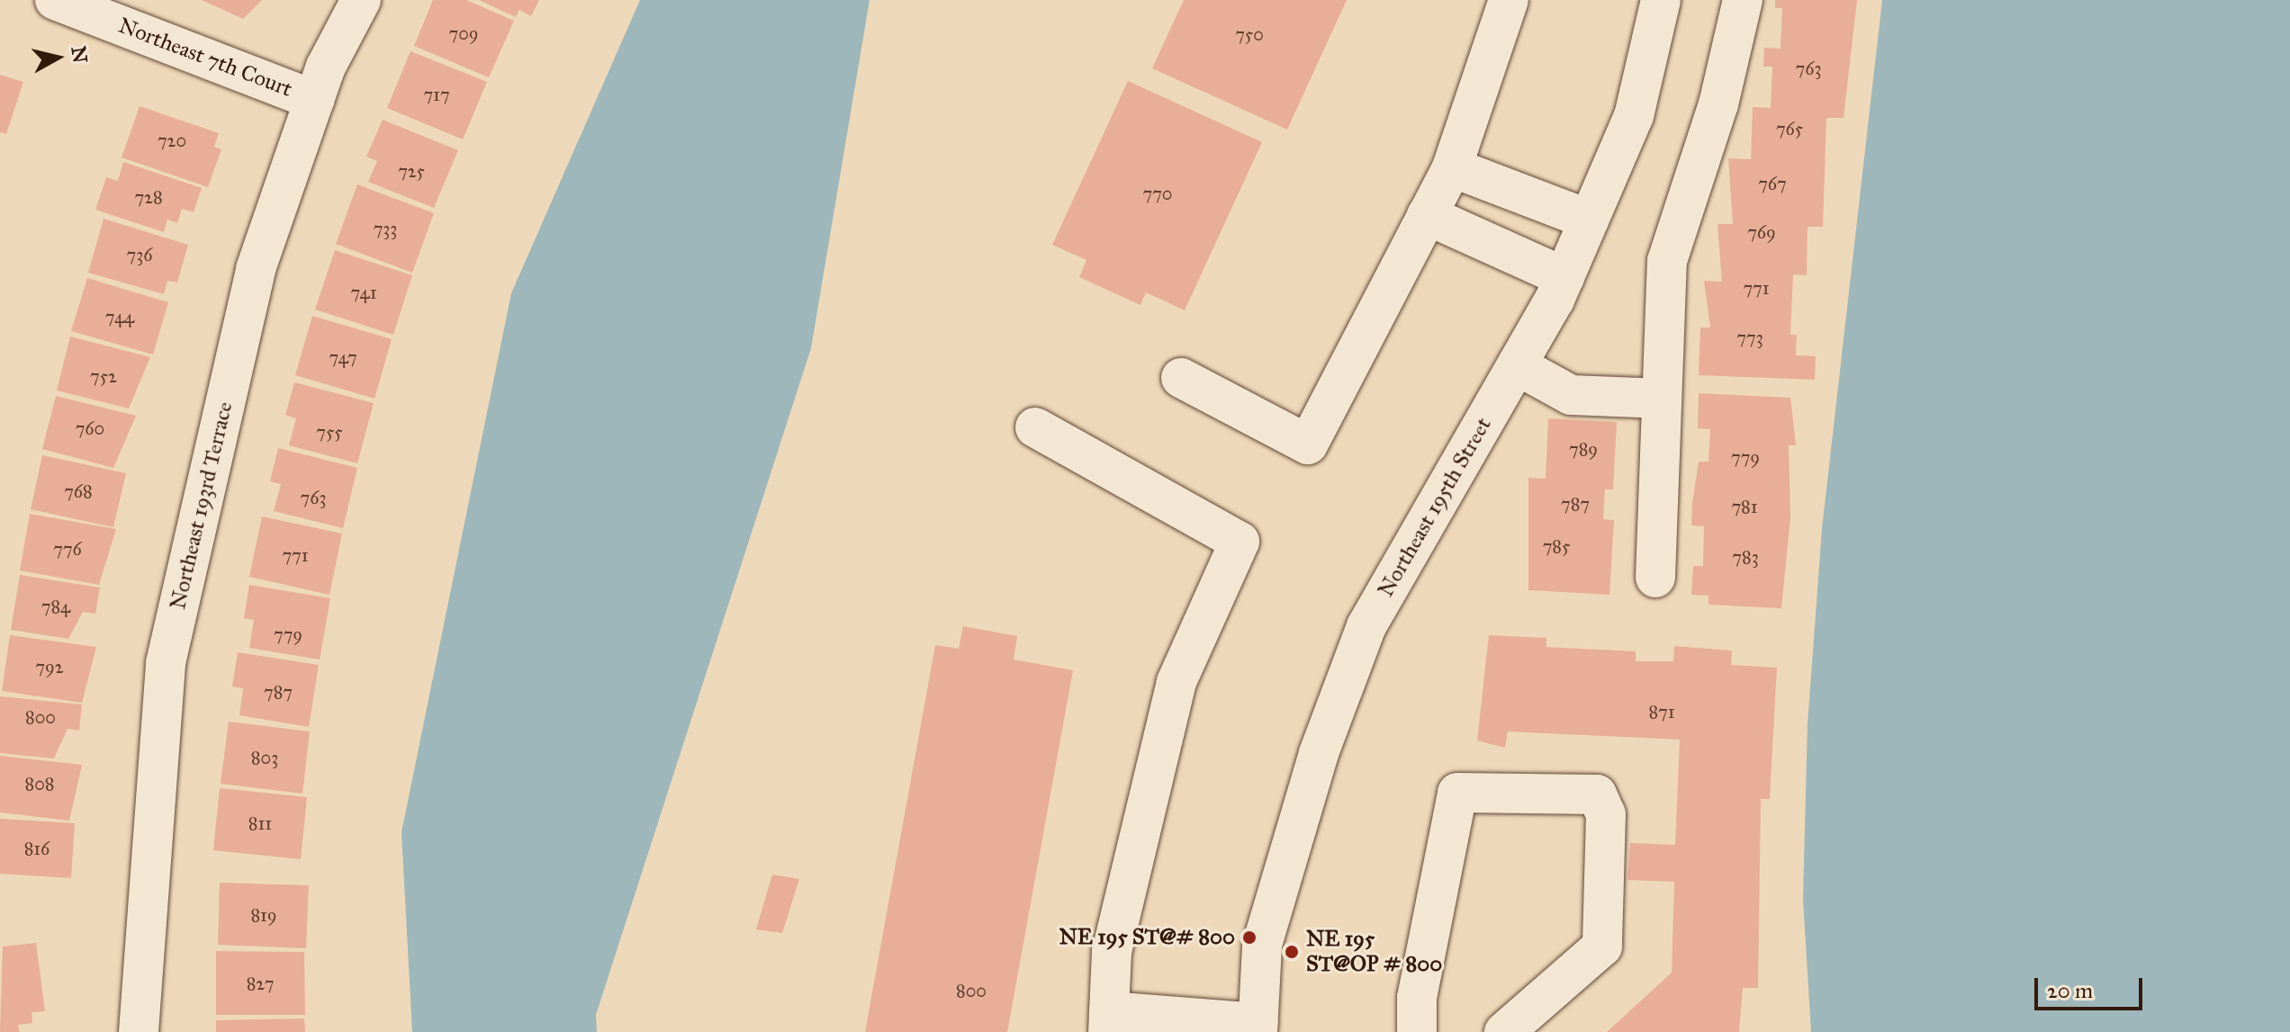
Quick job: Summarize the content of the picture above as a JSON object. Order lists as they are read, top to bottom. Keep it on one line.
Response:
{"streets":{"street":["Northeast 7th Court","Northeast 193rd Terrace","Northeast 195th Street"]},"crossings":[["Northeast 7th Court","Northeast 193rd Terrace"]],"places":["NE 195 ST@# 800","NE 195 ST@OP # 800"],"house_numbers":["709","750","763","717","765","720","725","767","770","728","733","769","736","771","741","744","773","747","752","760","755","789","779","768","763","787","781","785","776","771","783","784","779","792","787","871","800","803","808","811","816","819","827","800"],"scale_bar":"20 m","north":"right"}
